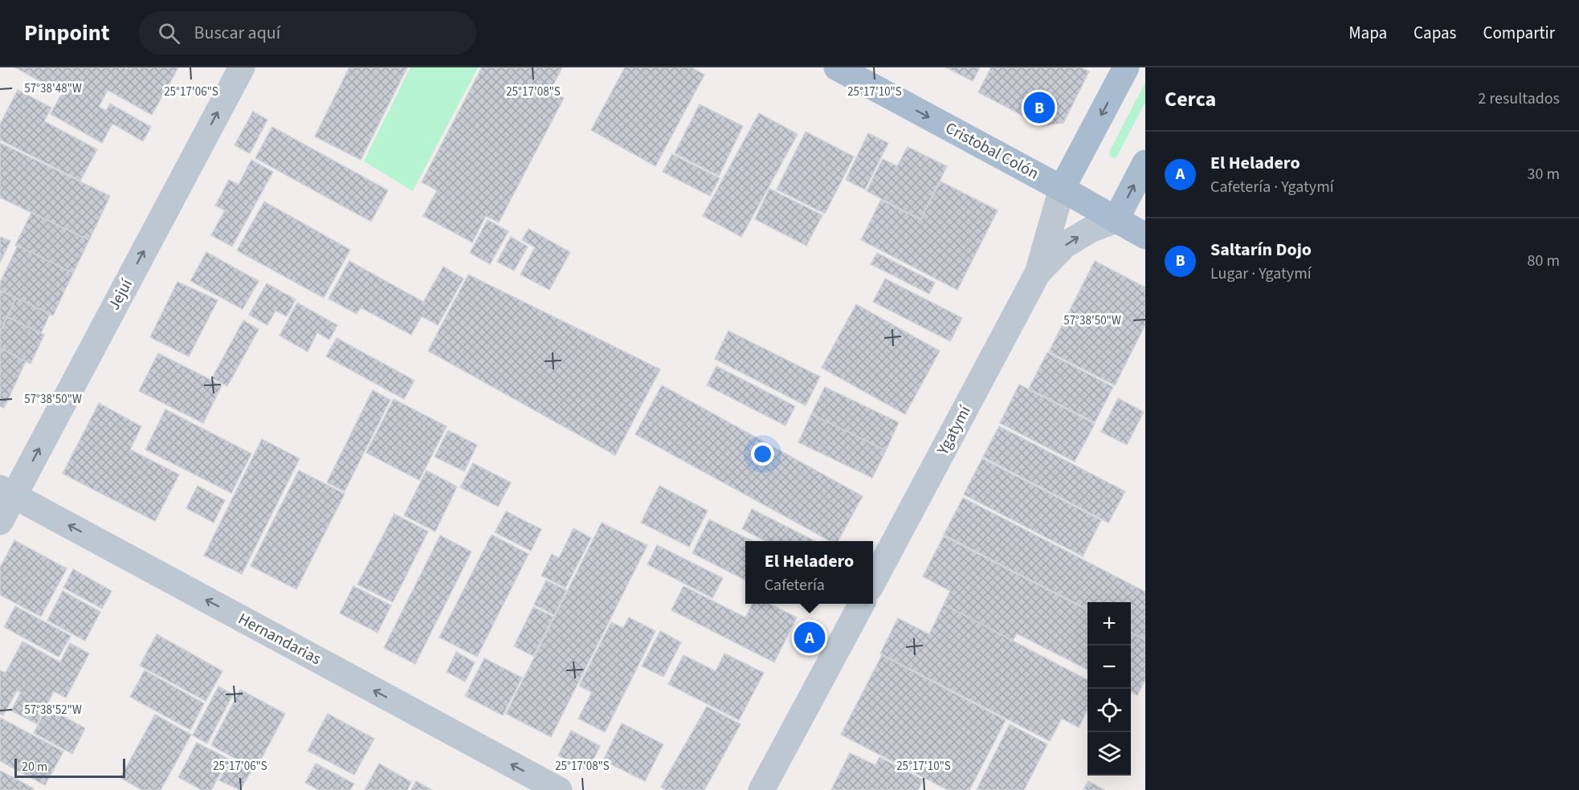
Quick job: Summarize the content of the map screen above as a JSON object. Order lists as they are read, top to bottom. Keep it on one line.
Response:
{"streets":{"main road":["Cristobal Colón","Ygatymí"],"street":["Jejuí","Hernandarias"]},"crossings":[["Cristobal Colón","Ygatymí"],["Jejuí","Hernandarias"]],"one_way":["Cristobal Colón","Jejuí","Hernandarias"],"scale_bar":"20 m","page":{"header":"Pinpoint","search":"Buscar aquí","nav":["Mapa","Capas","Compartir"],"heading":["Cerca","2 resultados"],"pins":["B","A"],"list":[{"mark":"A","name":"El Heladero","note":"Cafetería · Ygatymí","value":"30 m"},{"mark":"B","name":"Saltarín Dojo","note":"Lugar · Ygatymí","value":"80 m"}],"popup":["El Heladero","Cafetería"],"map_buttons":["+","−"],"scale":"20 m"},"coordinates":["57°38'48\"W","25°17'06\"S","25°17'08\"S","25°17'10\"S","57°38'50\"W","57°38'52\"W"]}
